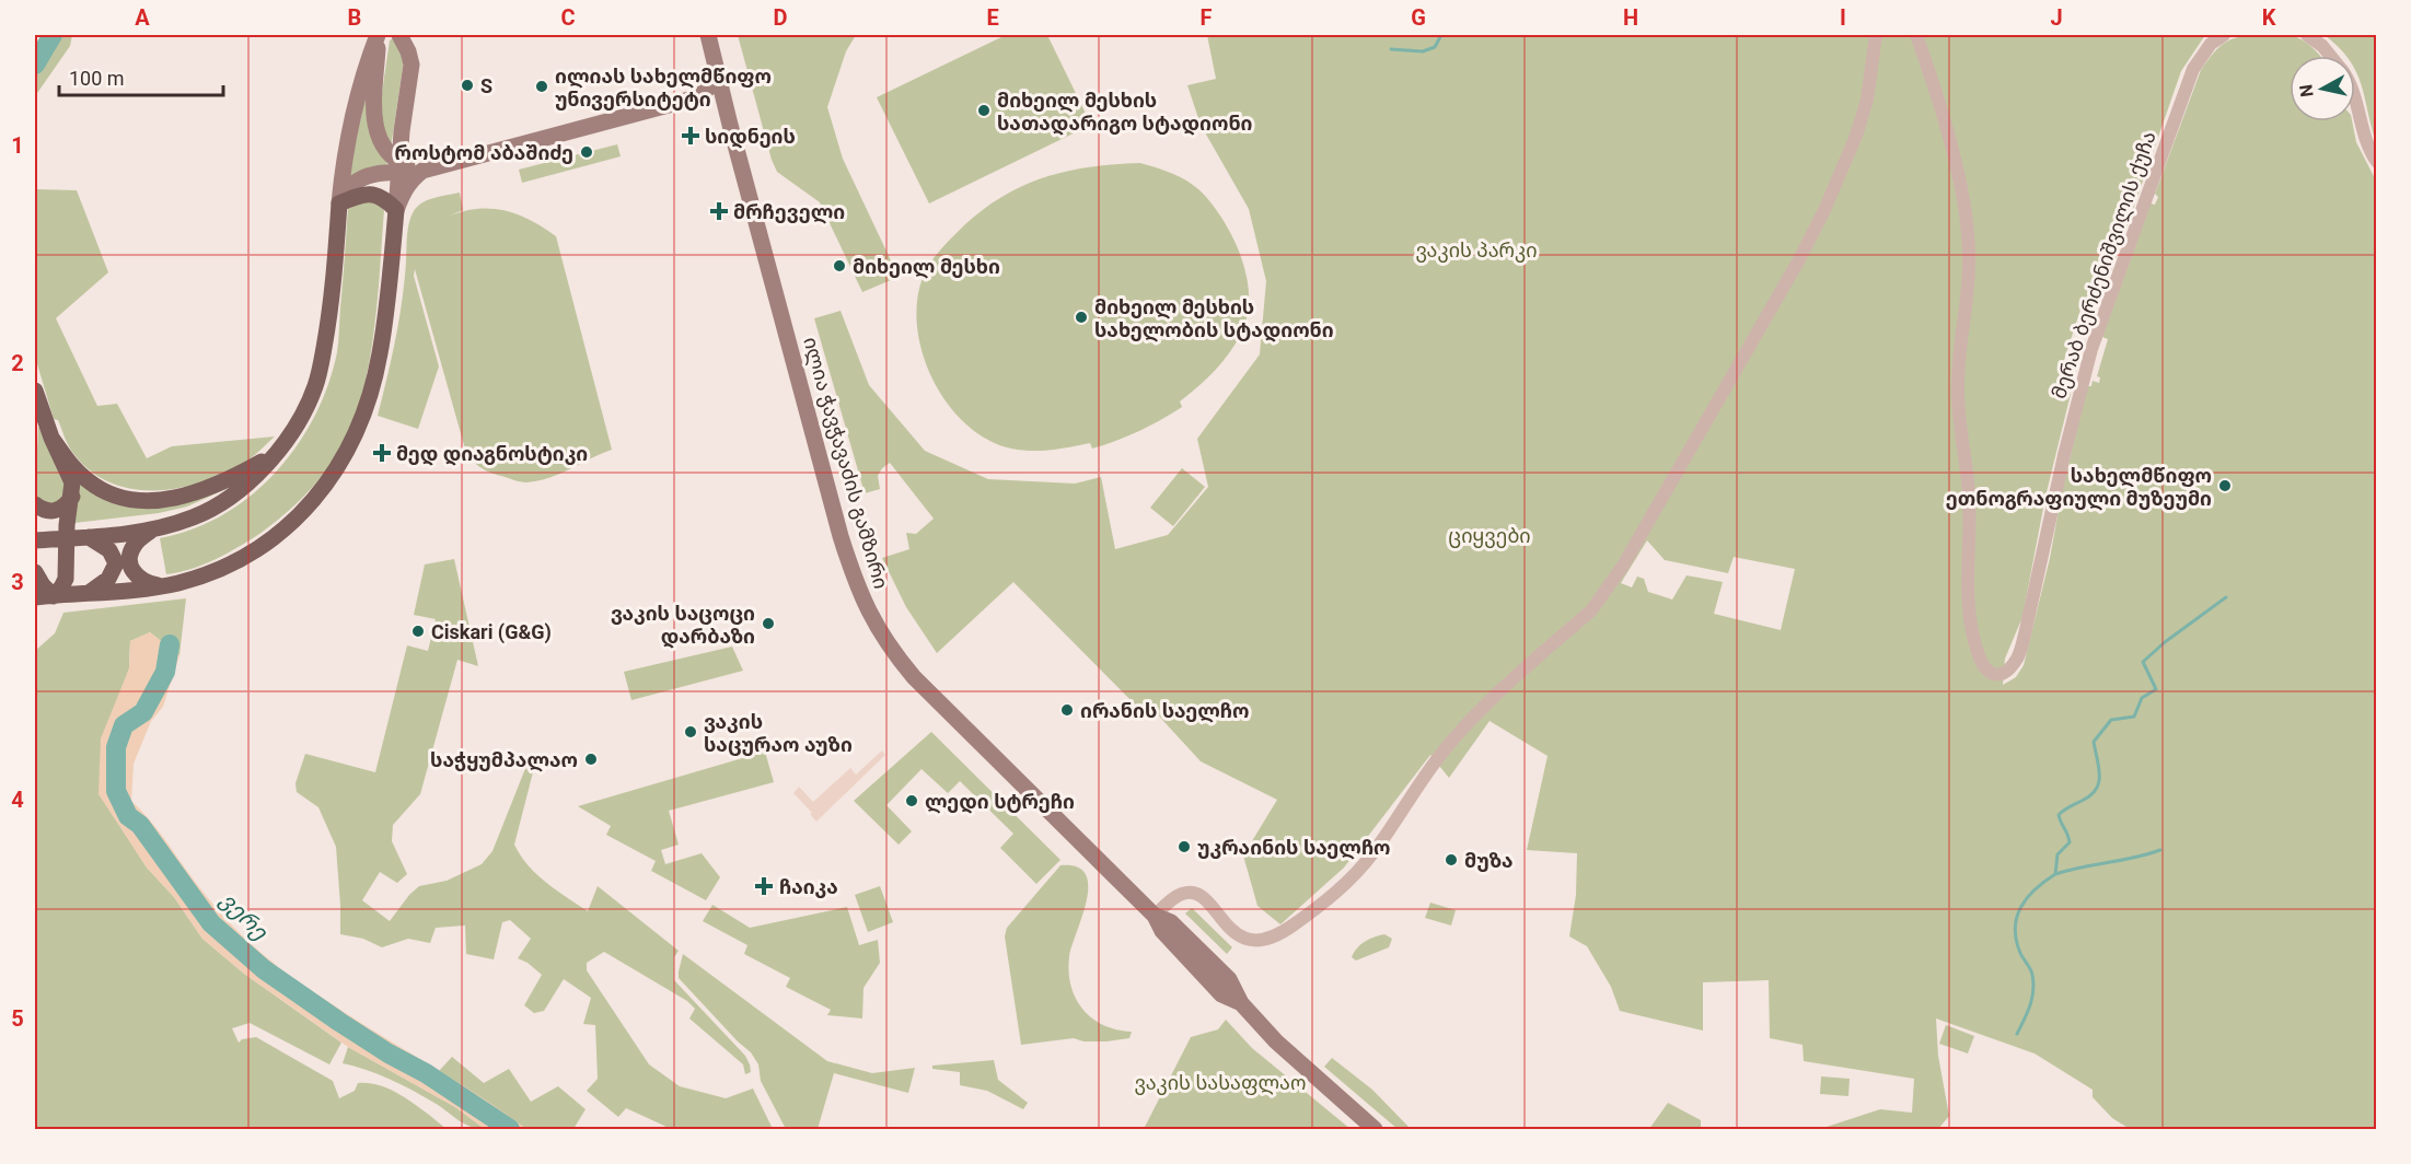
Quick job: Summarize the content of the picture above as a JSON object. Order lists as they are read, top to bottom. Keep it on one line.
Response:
{"streets":{"main road":["ილია ჭავჭავაძის გამზირი"],"street":["მერაბ ბერძენიშვილის ქუჩა"]},"water":["ვერე"],"parks":["ვაკის პარკი","ციყვები","ვაკის სასაფლაო"],"places":{"other":["S","ილიას სახელმწიფო უნივერსიტეტი","მიხეილ მესხის სათადარიგო სტადიონი","როსტომ აბაშიძე","მიხეილ მესხი","მიხეილ მესხის სახელობის სტადიონი","სახელმწიფო ეთნოგრაფიული მუზეუმი","ვაკის საცოცი დარბაზი","Ciskari (G&G)","ირანის საელჩო","ვაკის საცურაო აუზი","საჭყუმპალაო","ლედი სტრეჩი","უკრაინის საელჩო","მუზა"],"health":["სიდნეის","მრჩეველი","მედ დიაგნოსტიკი","ჩაიკა"]},"scale_bar":"100 m","north":"left","grid":{"columns":["A","B","C","D","E","F","G","H","I","J","K"],"rows":["1","2","3","4","5"]}}
